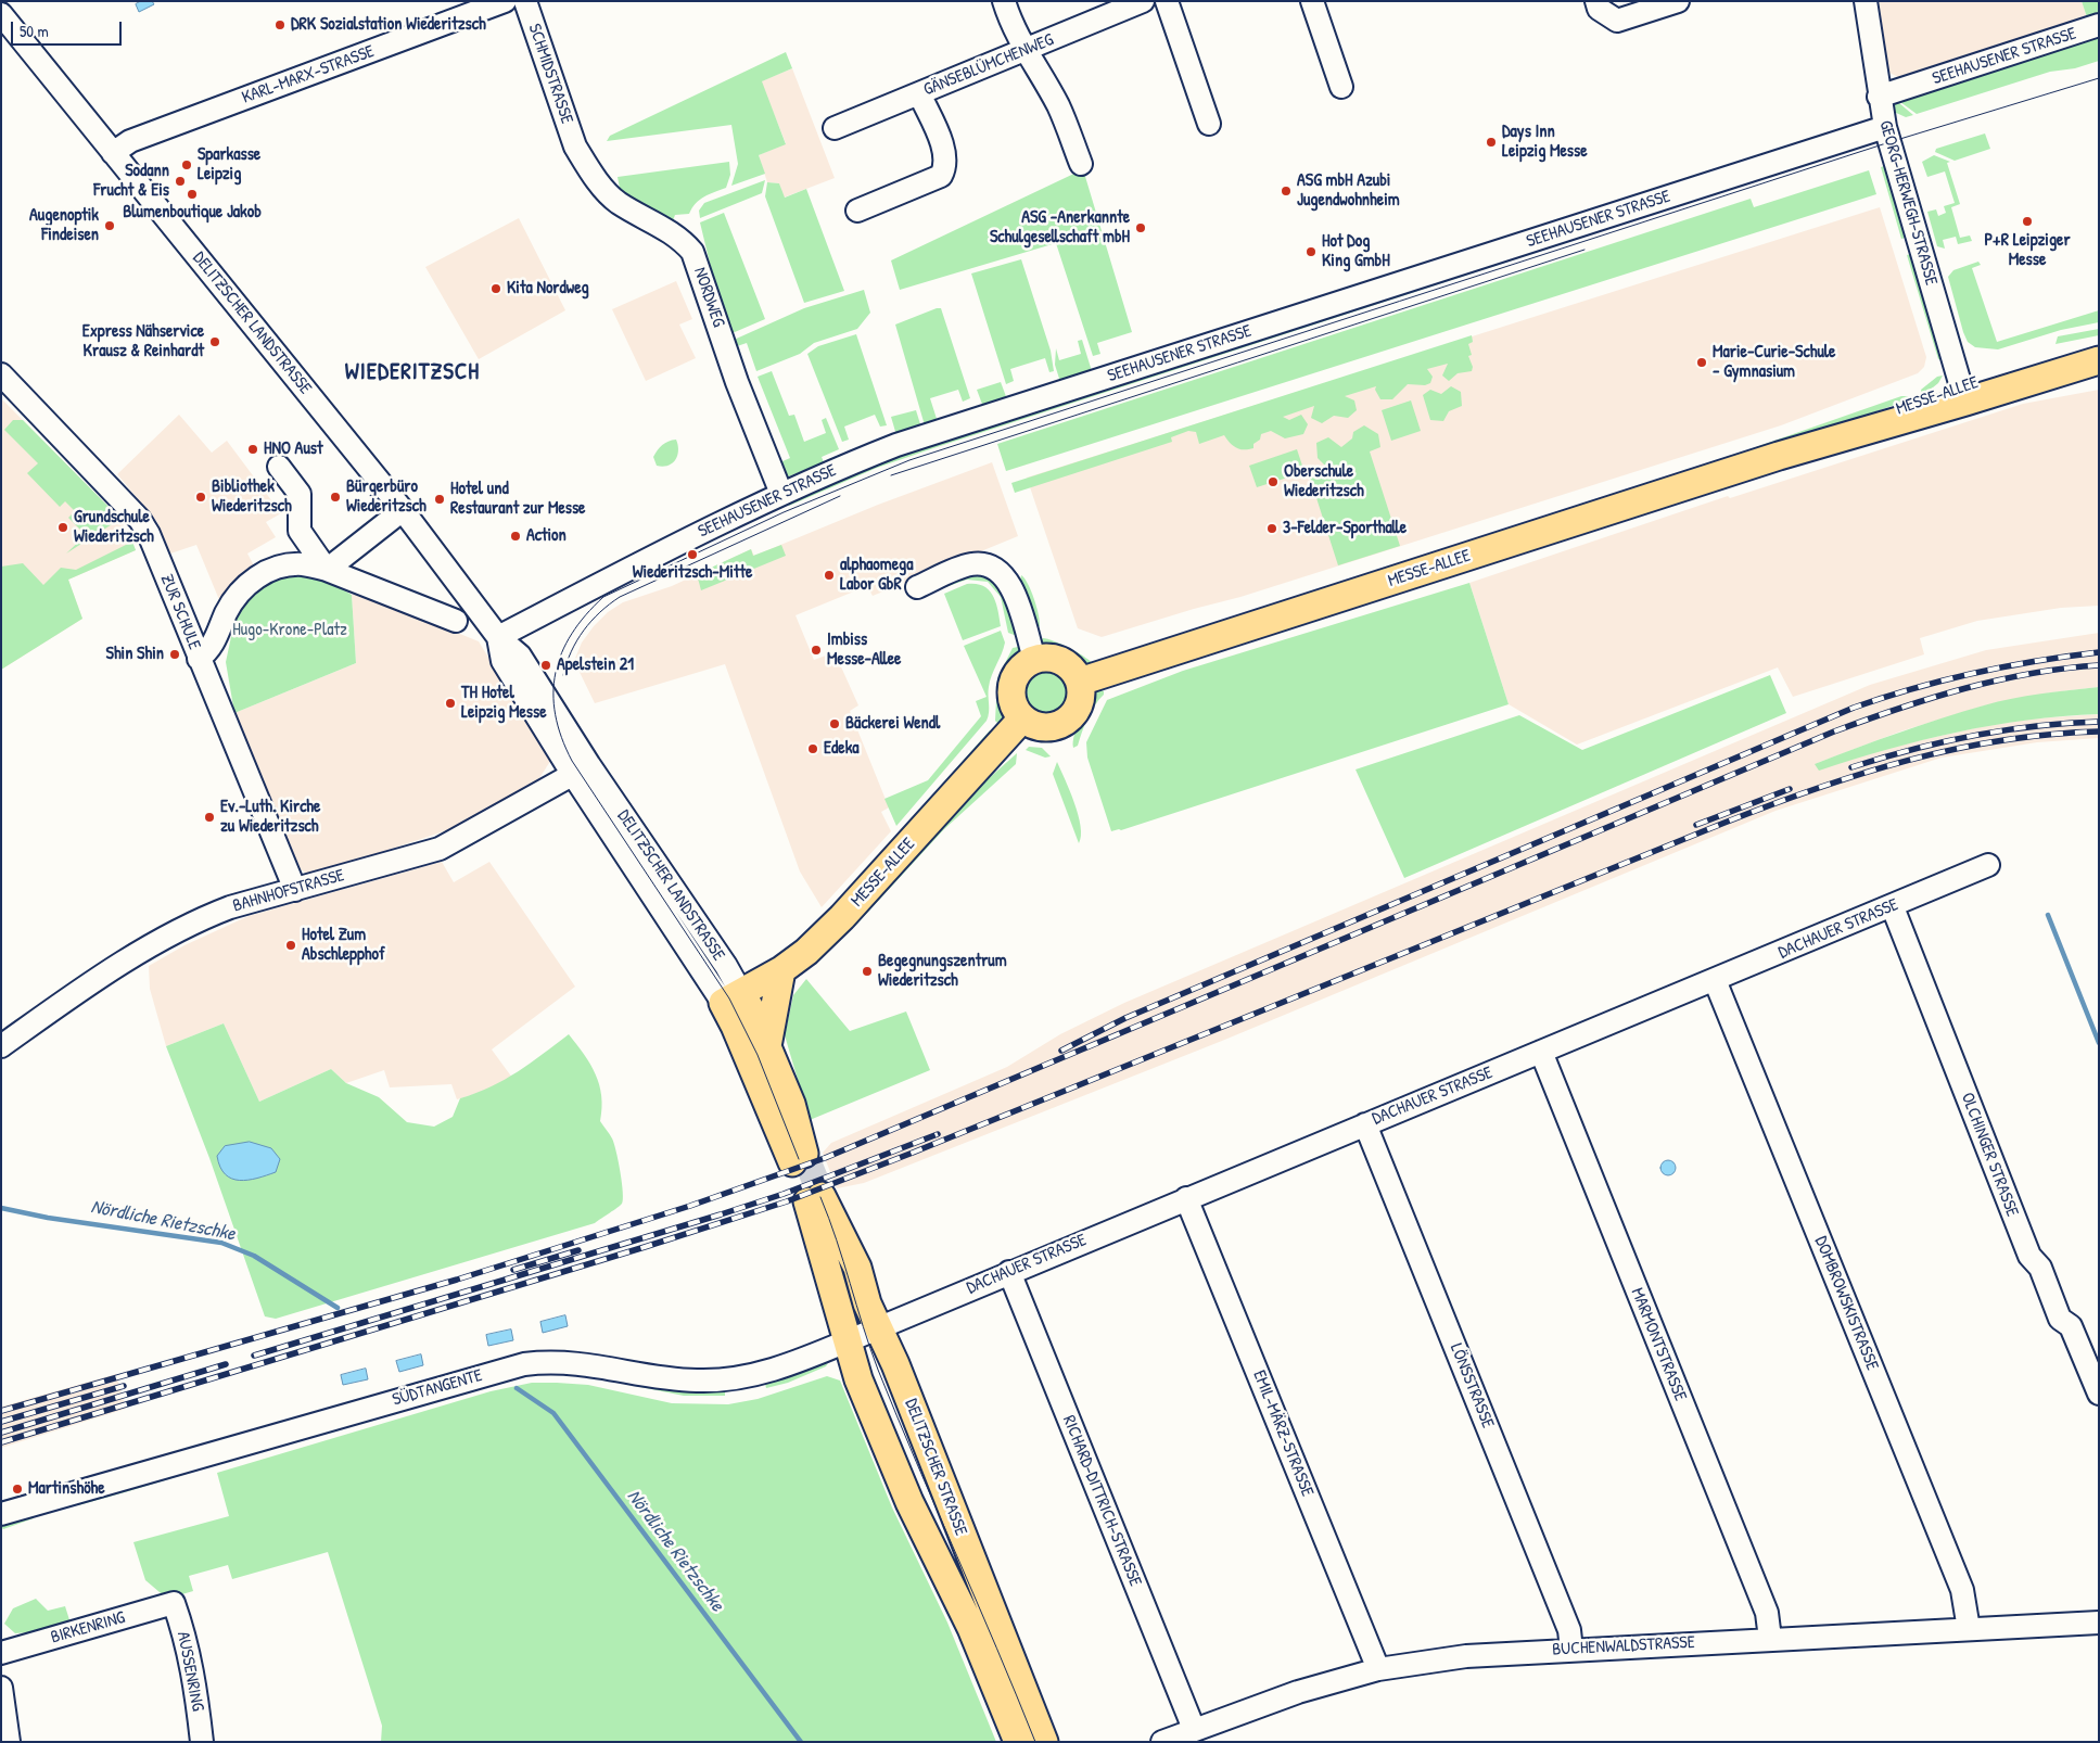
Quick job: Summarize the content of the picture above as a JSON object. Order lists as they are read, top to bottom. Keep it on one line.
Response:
{"streets":{"main road":["DELITZSCHER LANDSTRASSE","MESSE-ALLEE","DELITZSCHER STRASSE"],"street":["SEEHAUSENER STRASSE","GÄNSEBLÜMCHENWEG","SCHMIDSTRASSE","KARL-MARX-STRASSE","GEORG-HERWEGH-STRASSE","NORDWEG","ZUR SCHULE","BAHNHOFSTRASSE","DACHAUER STRASSE","OLCHINGER STRASSE","DOMBROWSKISTRASSE","MARMONTSTRASSE","LÖNSSTRASSE","SÜDTANGENTE","EMIL-MÄRZ-STRASSE","RICHARD-DITTRICH-STRASSE","BIRKENRING","BUCHENWALDSTRASSE","AUSSENRING"]},"crossings":[["SEEHAUSENER STRASSE","GEORG-HERWEGH-STRASSE"],["SEEHAUSENER STRASSE","NORDWEG"],["SEEHAUSENER STRASSE","DELITZSCHER LANDSTRASSE"],["SCHMIDSTRASSE","NORDWEG"],["KARL-MARX-STRASSE","DELITZSCHER LANDSTRASSE"],["GEORG-HERWEGH-STRASSE","MESSE-ALLEE"],["DELITZSCHER LANDSTRASSE","MESSE-ALLEE"],["DELITZSCHER LANDSTRASSE","BAHNHOFSTRASSE"],["ZUR SCHULE","BAHNHOFSTRASSE"],["DACHAUER STRASSE","OLCHINGER STRASSE"],["DACHAUER STRASSE","DOMBROWSKISTRASSE"],["DACHAUER STRASSE","MARMONTSTRASSE"],["DACHAUER STRASSE","LÖNSSTRASSE"],["DACHAUER STRASSE","SÜDTANGENTE"],["DACHAUER STRASSE","EMIL-MÄRZ-STRASSE"],["DACHAUER STRASSE","DELITZSCHER STRASSE"],["DACHAUER STRASSE","RICHARD-DITTRICH-STRASSE"],["DOMBROWSKISTRASSE","BUCHENWALDSTRASSE"],["MARMONTSTRASSE","BUCHENWALDSTRASSE"],["LÖNSSTRASSE","BUCHENWALDSTRASSE"],["SÜDTANGENTE","DELITZSCHER STRASSE"],["EMIL-MÄRZ-STRASSE","BUCHENWALDSTRASSE"],["RICHARD-DITTRICH-STRASSE","BUCHENWALDSTRASSE"],["BIRKENRING","AUSSENRING"]],"districts":["WIEDERITZSCH"],"water":["Nördliche Rietzschke"],"parks":["Hugo-Krone-Platz"],"places":["DRK Sozialstation Wiederitzsch","Days Inn Leipzig Messe","Sparkasse Leipzig","Sodann Frucht & Eis","ASG mbH Azubi Jugendwohnheim","Blumenboutique Jakob","P+R Leipziger Messe","Augenoptik Findeisen","ASG -Anerkannte Schulgesellschaft mbH","Hot Dog King GmbH","Kita Nordweg","Express Nähservice Krausz & Reinhardt","Marie-Curie-Schule - Gymnasium","HNO Aust","Oberschule Wiederitzsch","Bibliothek Wiederitzsch","Bürgerbüro Wiederitzsch","Hotel und Restaurant zur Messe","Grundschule Wiederitzsch","3-Felder-Sporthalle","Action","Wiederitzsch-Mitte","alphaomega Labor GbR","Imbiss Messe-Allee","Shin Shin","Apelstein 21","TH Hotel Leipzig Messe","Bäckerei Wendl","Edeka","Ev.-Luth. Kirche zu Wiederitzsch","Hotel Zum Abschlepphof","Begegnungszentrum Wiederitzsch","Martinshöhe"],"scale_bar":"50 m"}
